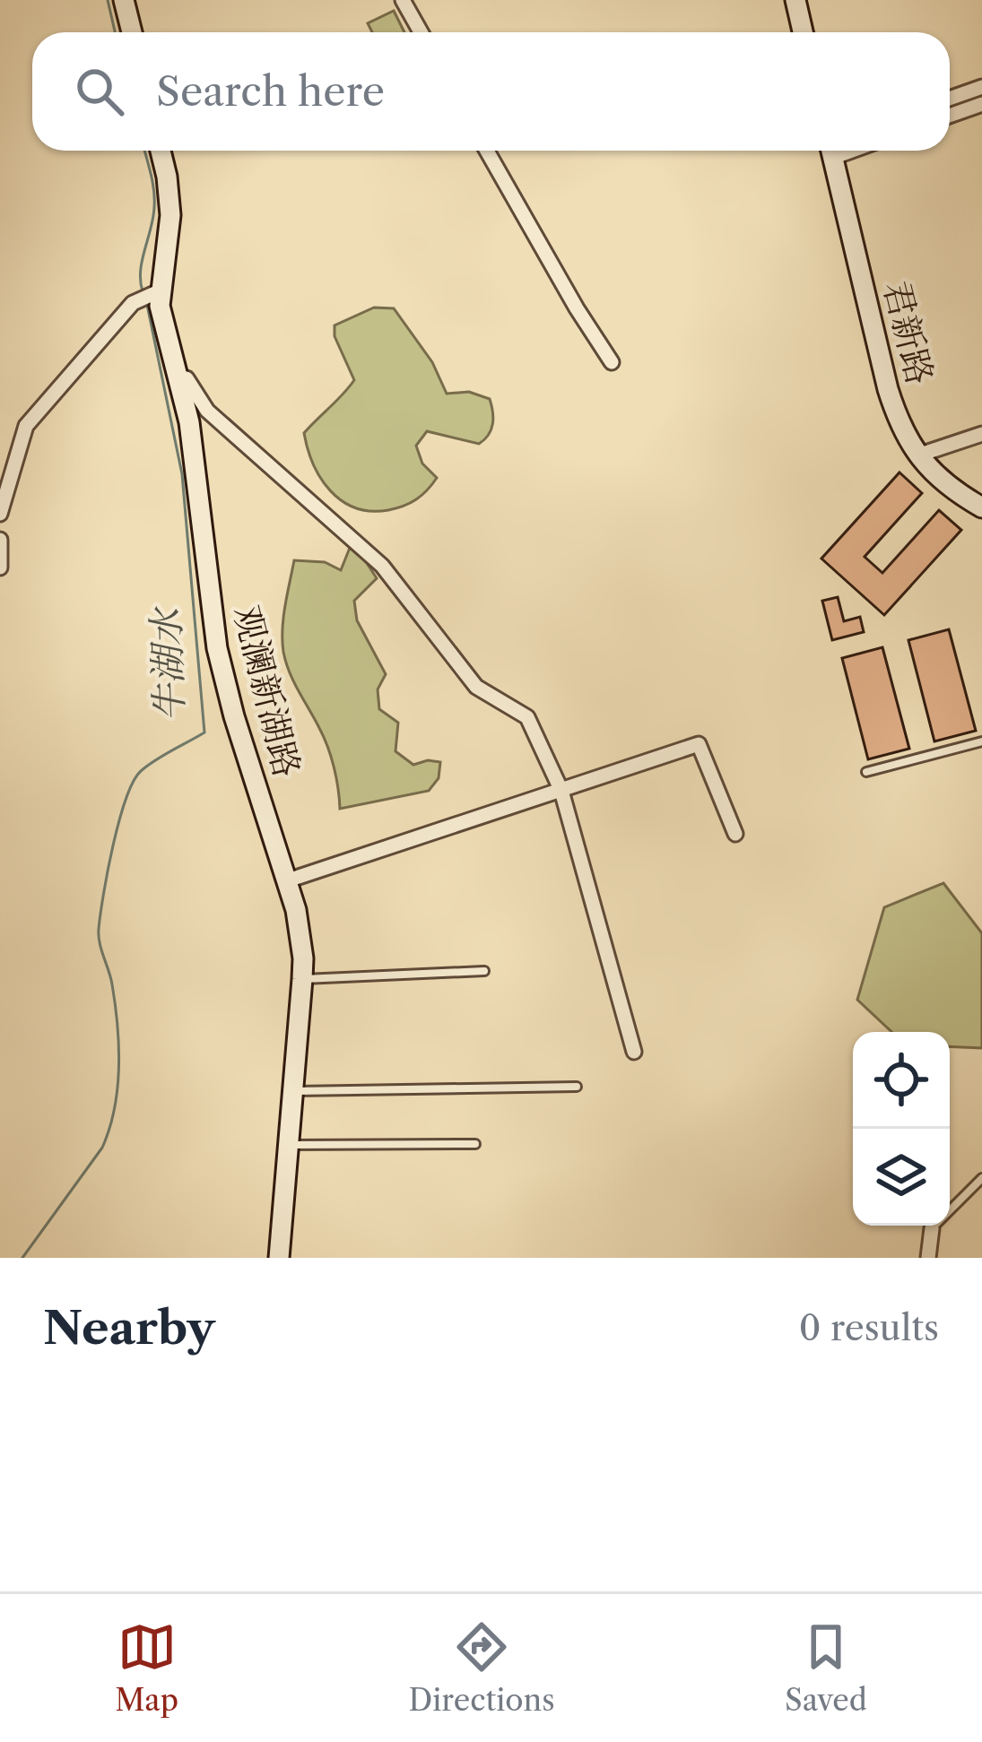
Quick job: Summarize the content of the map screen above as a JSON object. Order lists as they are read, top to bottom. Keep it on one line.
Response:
{"streets":{"street":["君新路","观澜新湖路"]},"water":["牛湖水"],"page":{"search":"Search here","heading":["Nearby","0 results"],"nav":["Map","Directions","Saved"]}}
